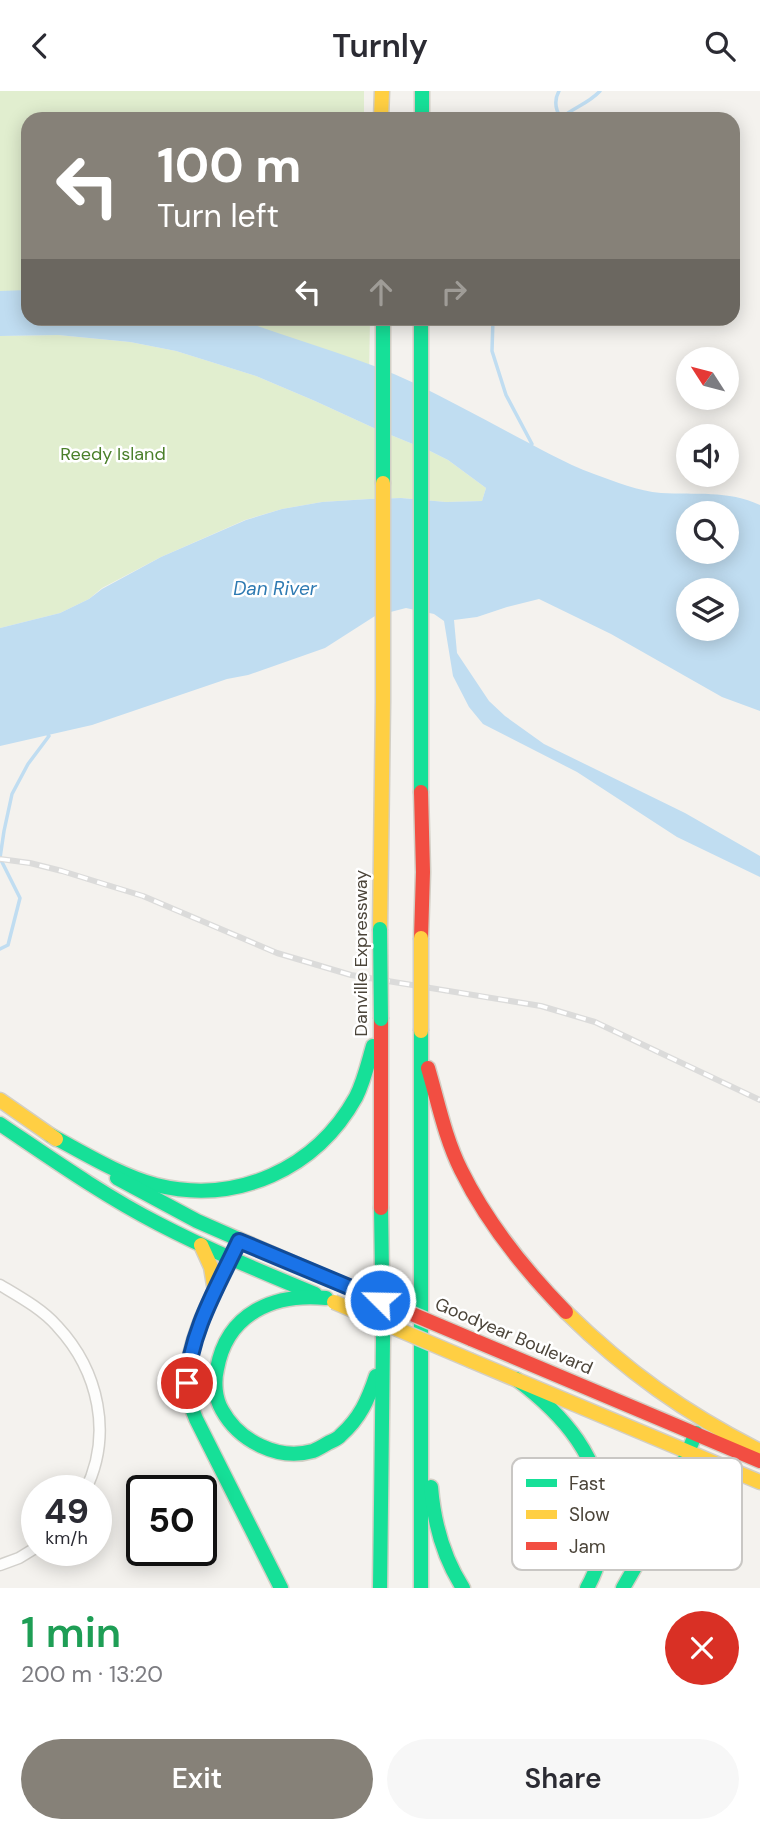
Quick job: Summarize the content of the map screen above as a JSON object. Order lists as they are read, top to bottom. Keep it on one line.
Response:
{"streets":{"main road":["Danville Expressway","Goodyear Boulevard"]},"water":["Dan River"],"parks":["Reedy Island"],"legend":["Fast","Slow","Jam"],"north":"top left","page":{"header":"Turnly","turn":["100 m","Turn left"],"speed":"49 km/h","limit":"50","heading":["1 min","200 m · 13:20"],"buttons":["Exit","Share"]}}
